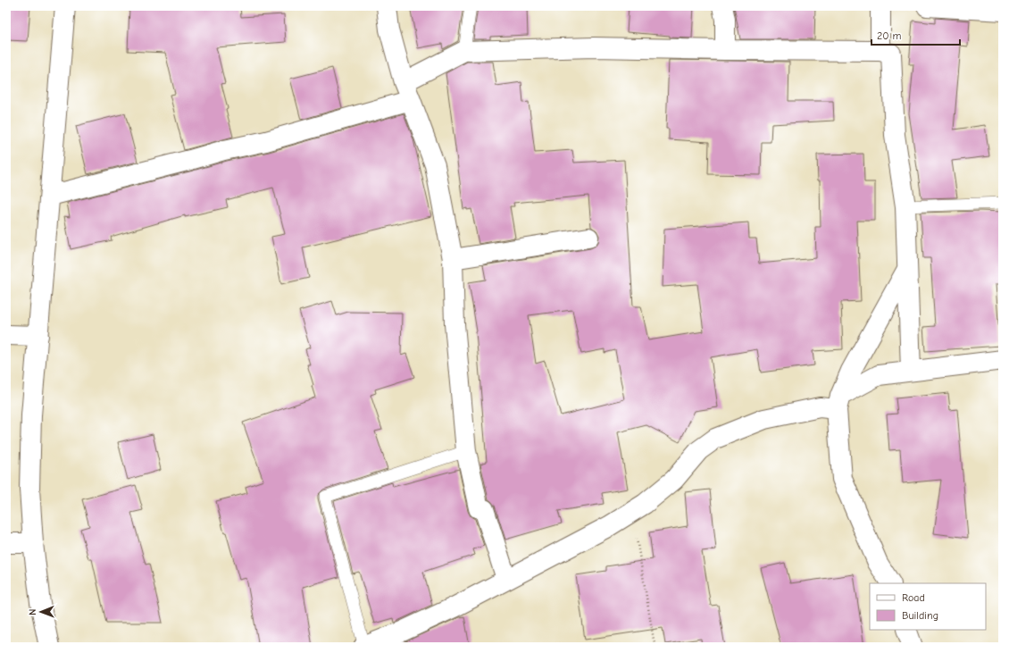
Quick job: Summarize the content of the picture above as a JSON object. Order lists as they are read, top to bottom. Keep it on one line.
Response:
{"legend":["Road","Building"],"scale_bar":"20 m","north":"left"}
